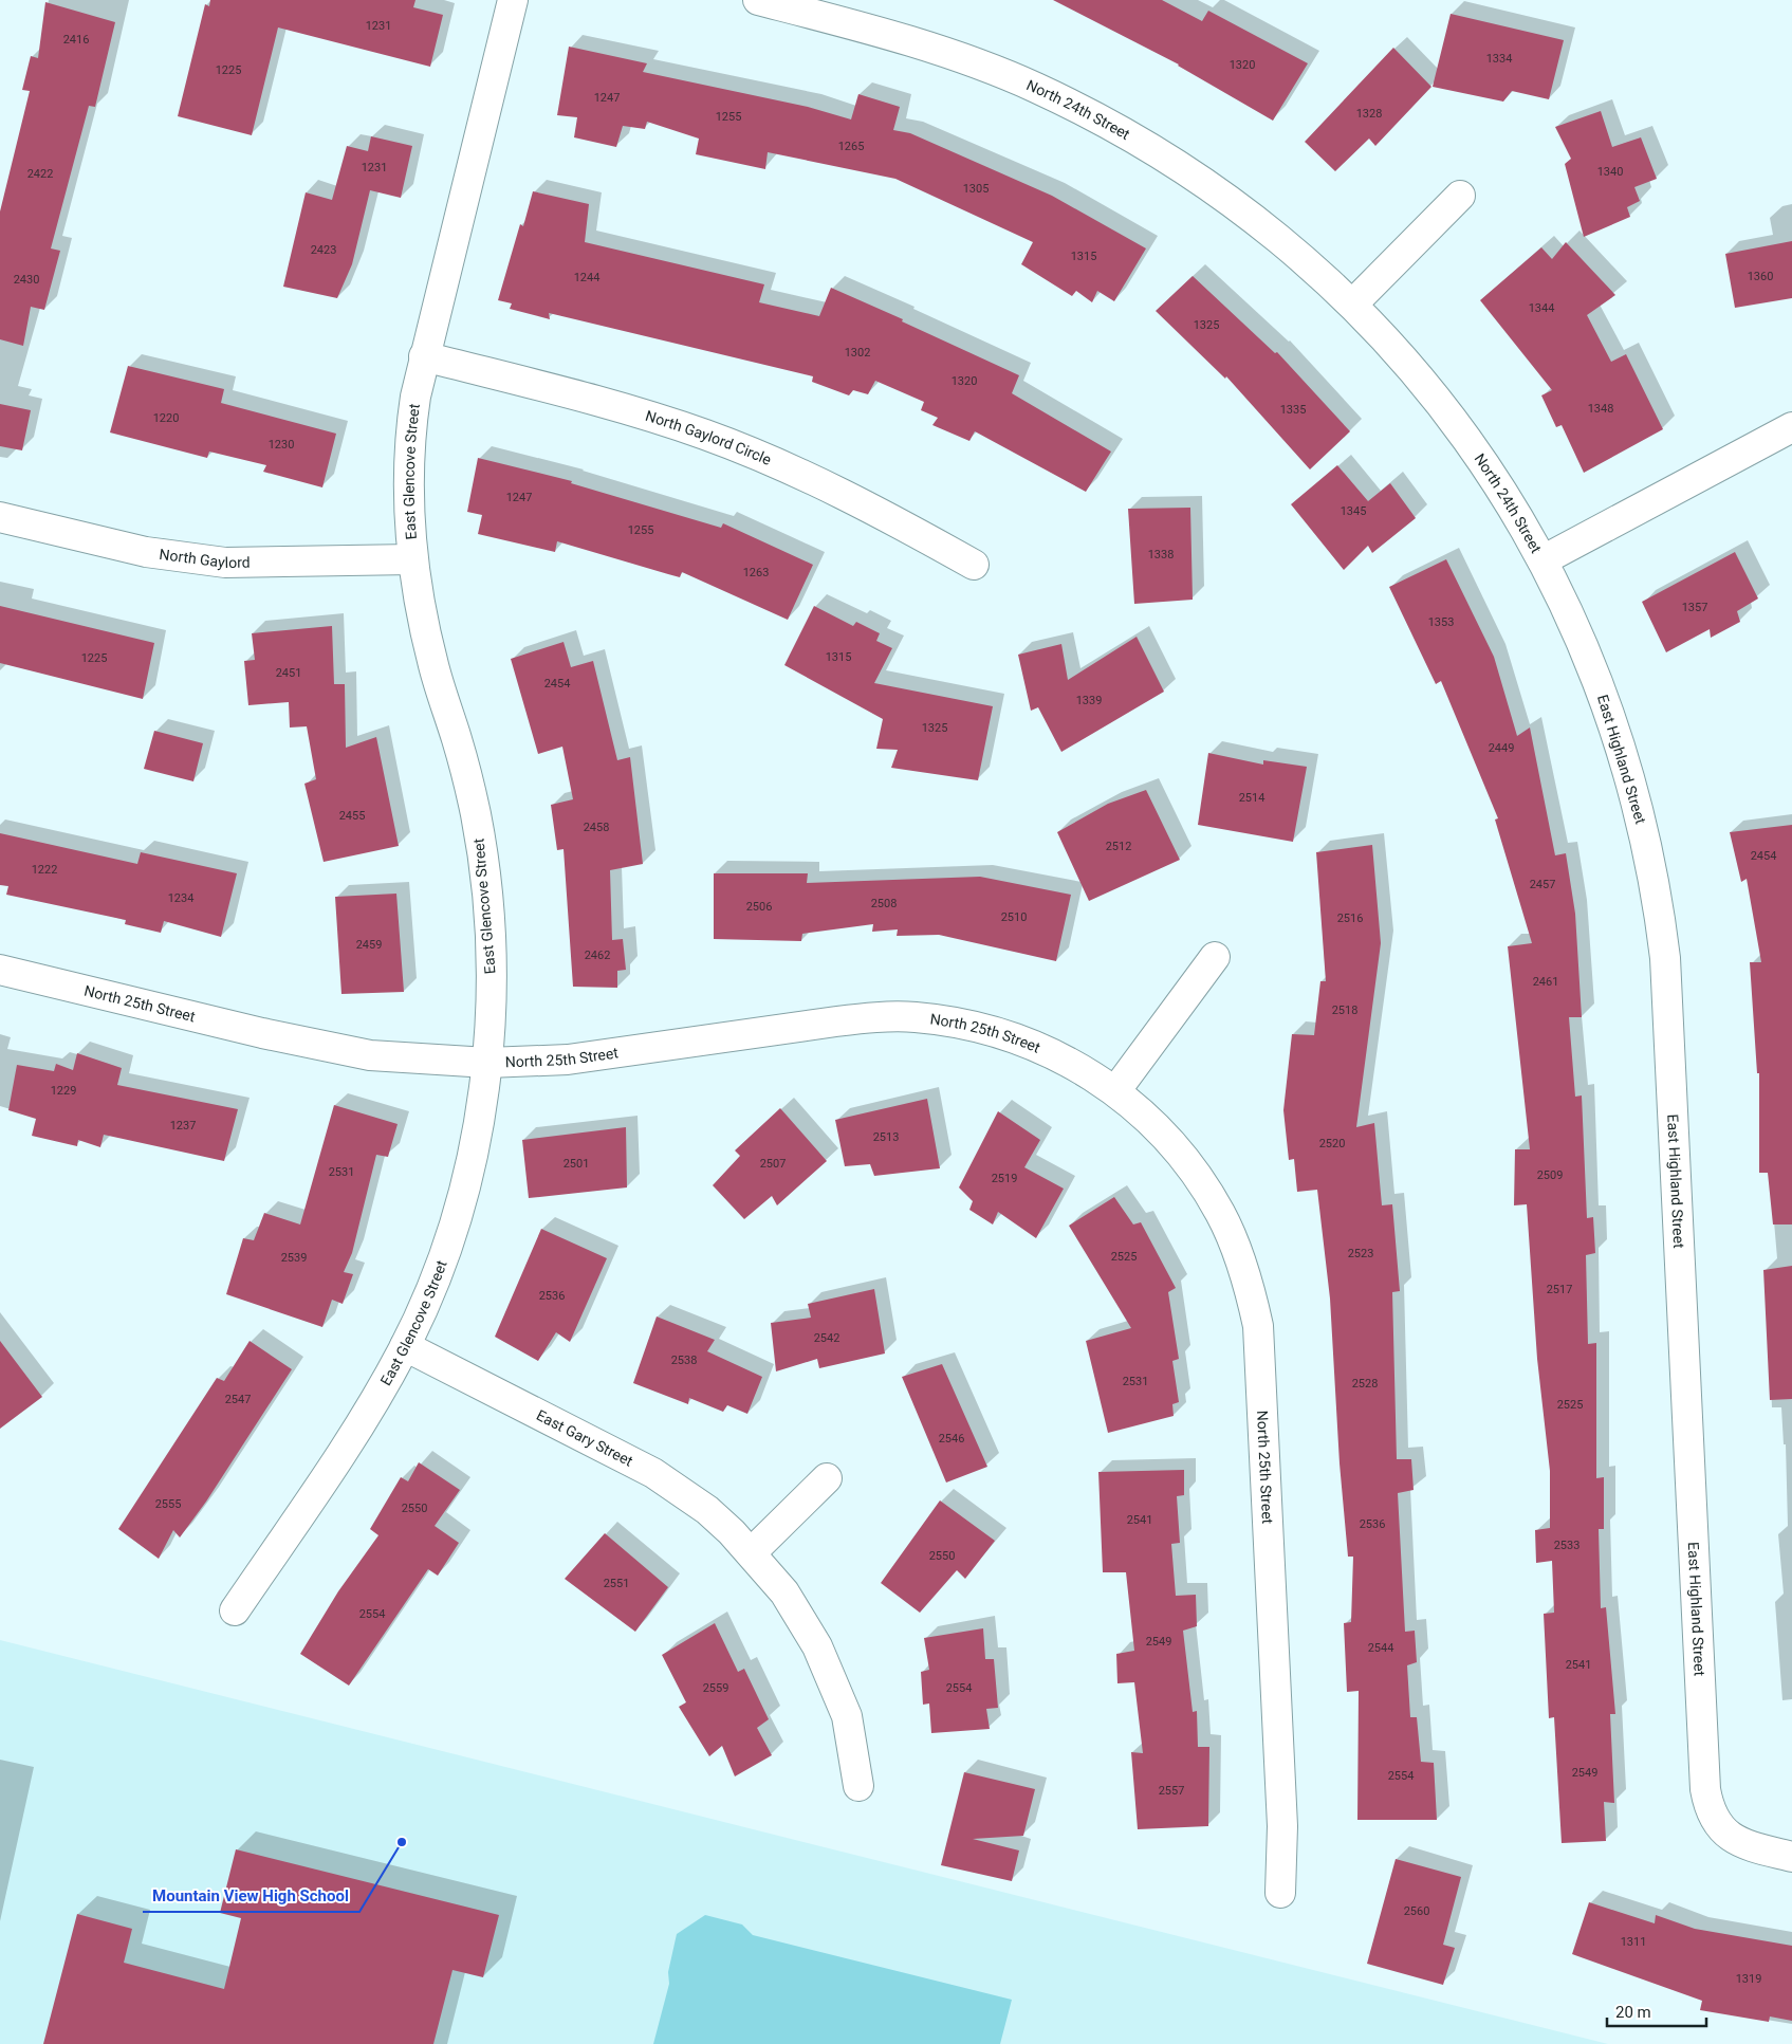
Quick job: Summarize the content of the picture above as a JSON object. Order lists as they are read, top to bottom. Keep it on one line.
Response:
{"streets":{"street":["North 24th Street","North Gaylord Circle","East Glencove Street","North Gaylord","East Highland Street","North 25th Street","East Gary Street"]},"crossings":[["North 24th Street","East Highland Street"],["North Gaylord Circle","East Glencove Street"],["East Glencove Street","North Gaylord"],["East Glencove Street","North 25th Street"],["East Glencove Street","East Gary Street"]],"places":["Mountain View High School"],"house_numbers":["1231","2416","1334","1320","1225","1247","1328","1255","1265","1231","1340","2422","1305","2423","1315","1360","1244","2430","1344","1325","1302","1320","1348","1335","1220","1230","1247","1345","1255","1338","1263","1357","1353","1315","1225","2451","2454","1339","1325","2449","2514","2455","2458","2512","2454","1222","2457","1234","2508","2506","2510","2516","2459","2462","2461","2518","1229","1237","2513","2520","2501","2507","2531","2509","2519","2523","2525","2539","2517","2536","2542","2538","2531","2528","2547","2525","2546","2555","2550","2541","2536","2533","2550","2551","2554","2549","2544","2541","2559","2554","2549","2554","2557","2560","1311","1319"],"scale_bar":"20 m"}
